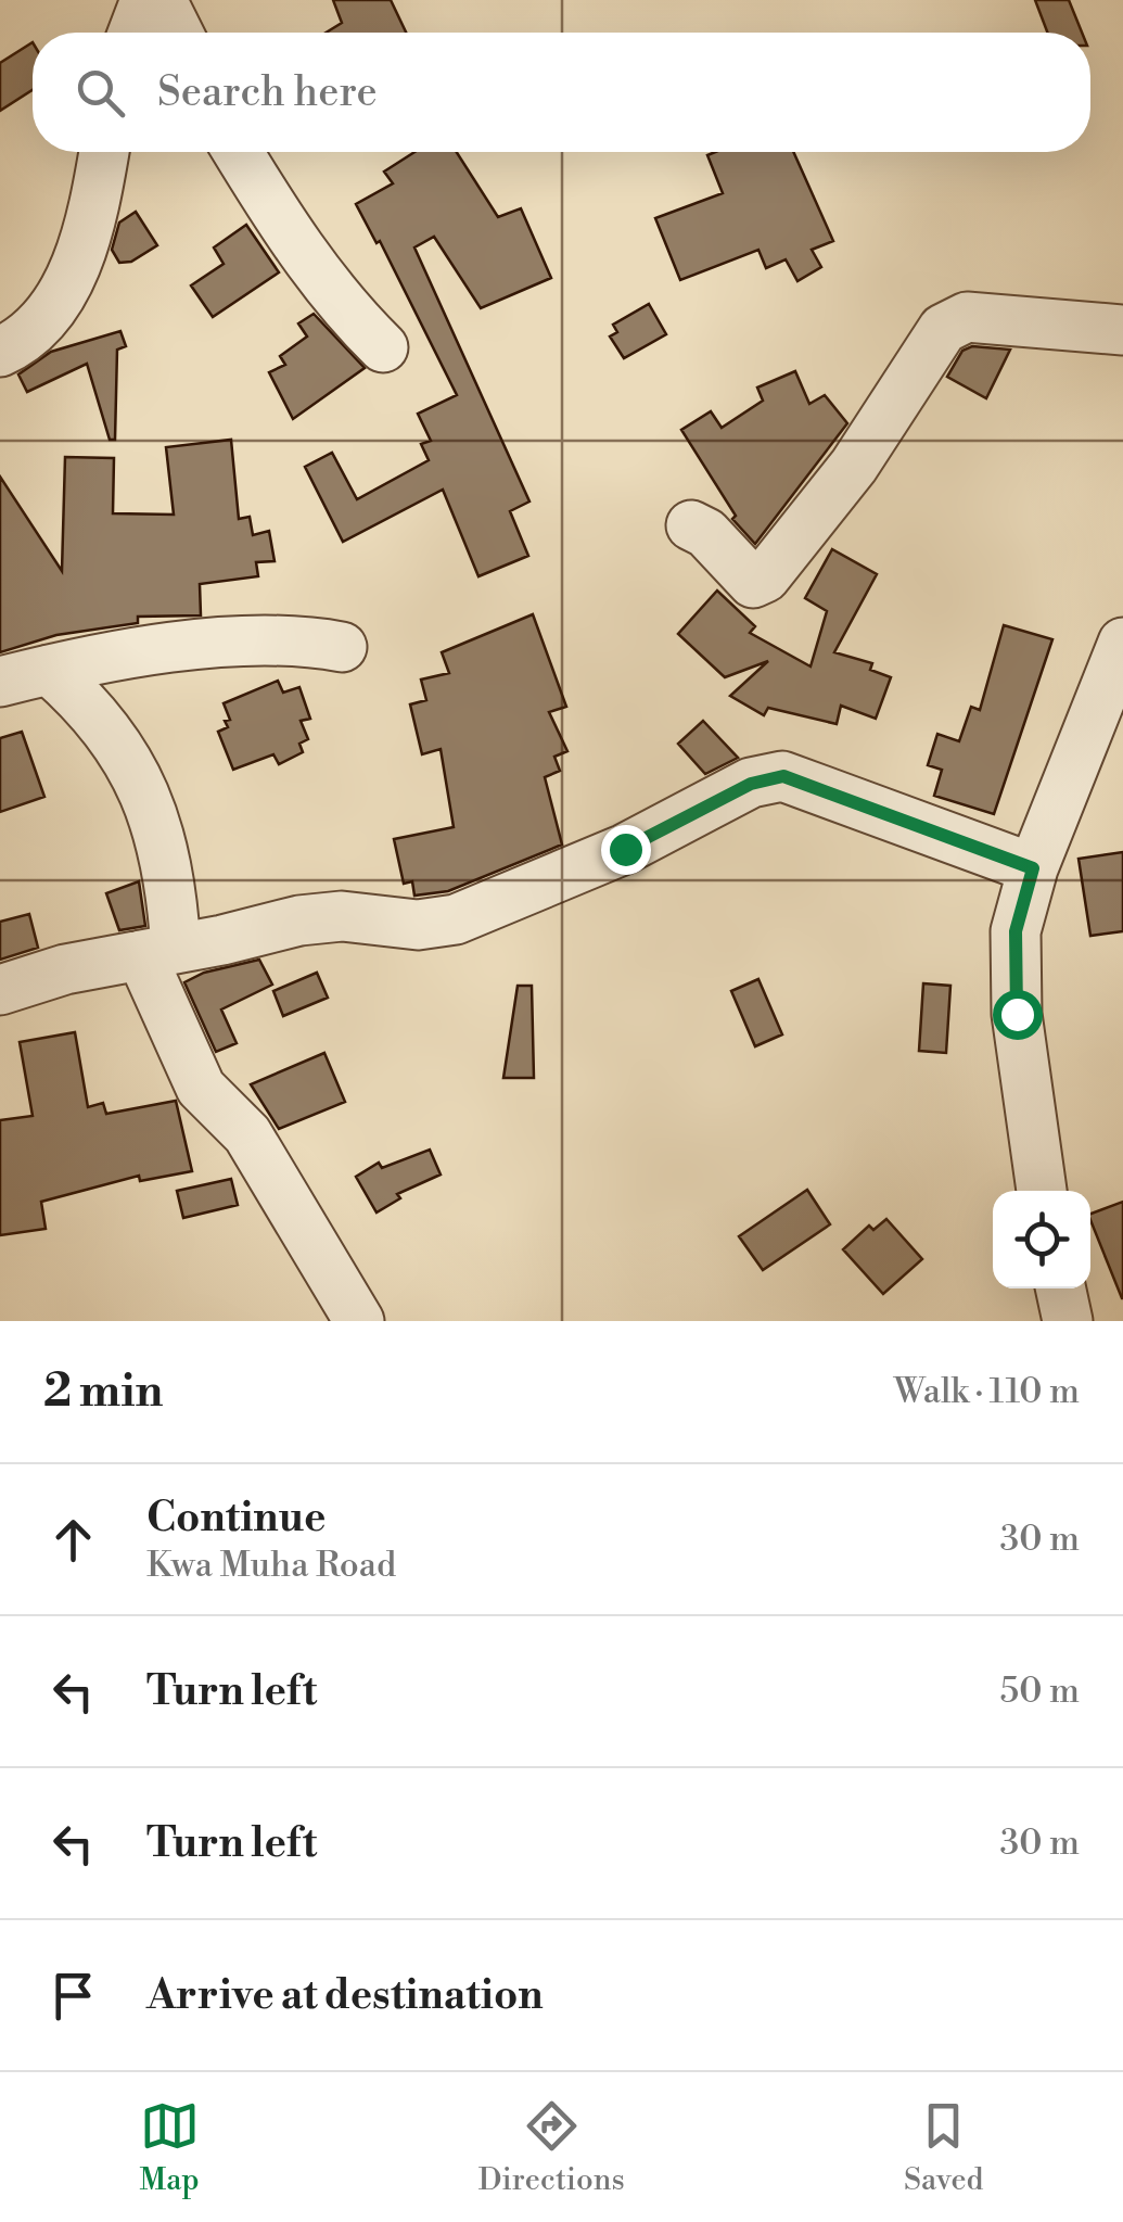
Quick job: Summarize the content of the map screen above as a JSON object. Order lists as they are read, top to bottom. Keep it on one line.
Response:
{"page":{"search":"Search here","heading":["2 min","Walk · 110 m"],"list":[["Continue","Kwa Muha Road","30 m"],["Turn left","50 m"],["Turn left","30 m"],"Arrive at destination"],"nav":["Map","Directions","Saved"]}}
